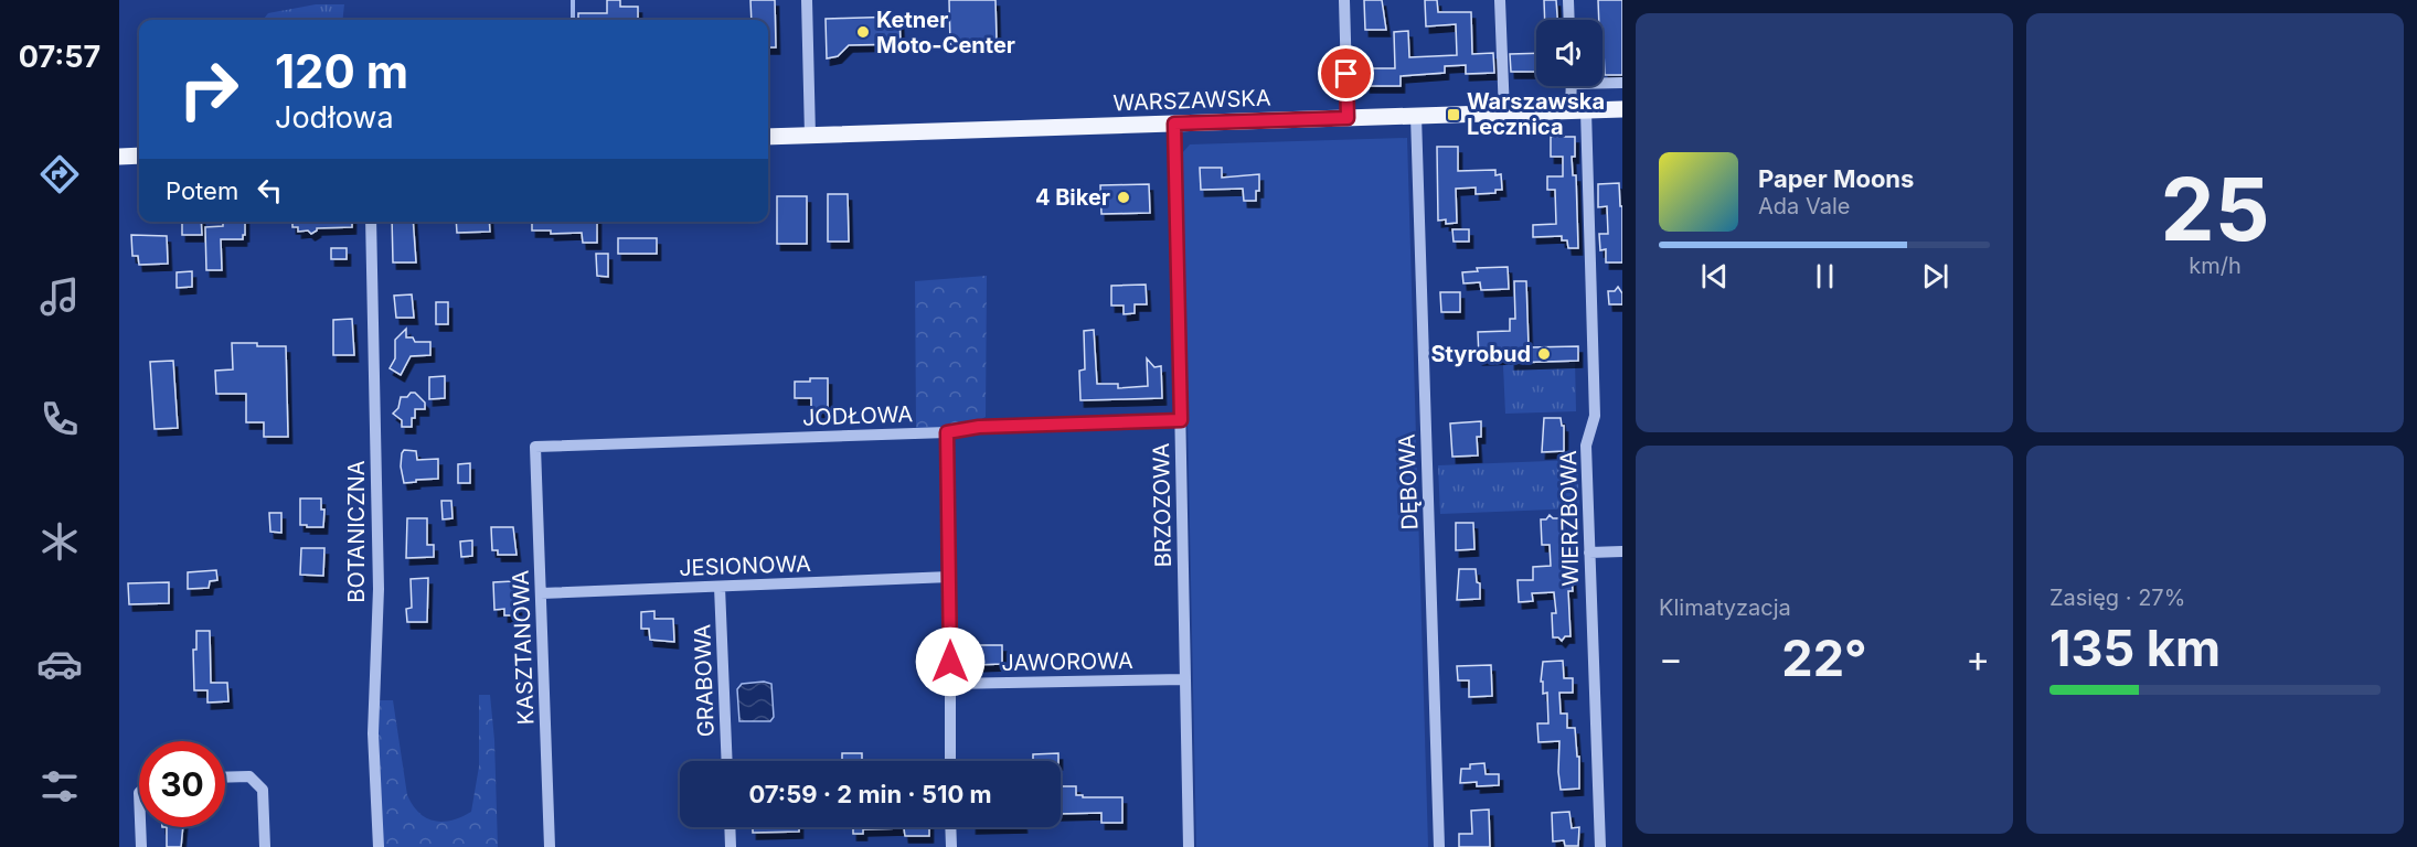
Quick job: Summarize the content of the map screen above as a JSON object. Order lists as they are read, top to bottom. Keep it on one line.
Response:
{"streets":{"main road":["WARSZAWSKA"],"street":["JODŁOWA","DĘBOWA","BRZOZOWA","WIERZBOWA","BOTANICZNA","JESIONOWA","KASZTANOWA","JAWOROWA","GRABOWA"]},"crossings":[["WARSZAWSKA","DĘBOWA"],["WARSZAWSKA","BRZOZOWA"],["WARSZAWSKA","WIERZBOWA"],["JODŁOWA","BRZOZOWA"],["JODŁOWA","KASZTANOWA"],["BRZOZOWA","JAWOROWA"],["JESIONOWA","KASZTANOWA"],["JESIONOWA","GRABOWA"]],"places":{"other":["Ketner Moto-Center","4 Biker","Styrobud"],"transit":["Warszawska Lecznica"]},"page":{"tabs":"07:57","tile":[["25","km/h"],"Klimatyzacja",["Zasięg · 27%","135 km"]],"turn":["120 m","Jodłowa"],"song":["Paper Moons","Ada Vale"],"then":"Potem","heat":["−","22°","+"],"limit":"30","trip":"07:59 · 2 min · 510 m"}}
